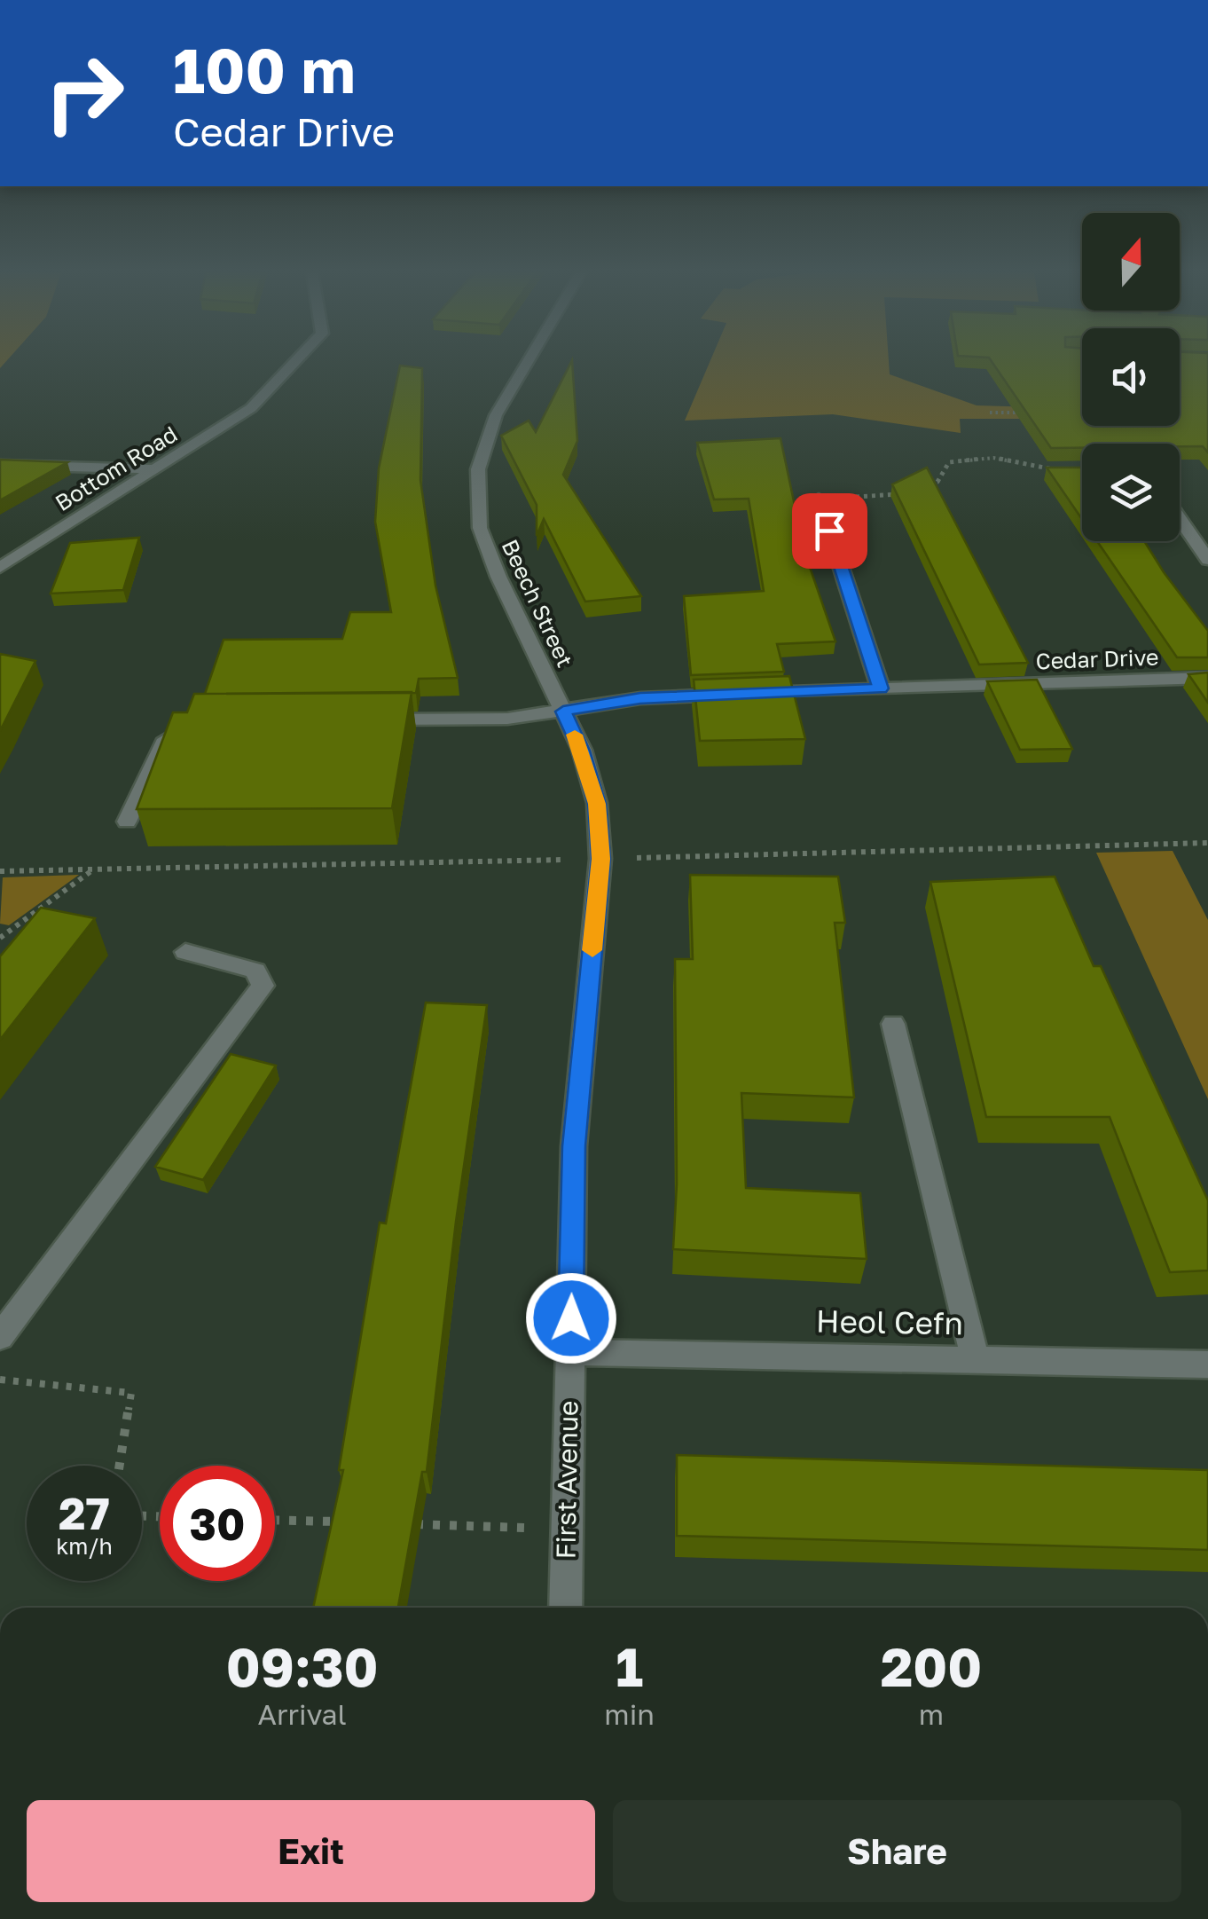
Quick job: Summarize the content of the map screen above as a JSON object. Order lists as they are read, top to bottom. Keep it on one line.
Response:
{"streets":{"street":["Bottom Road","Beech Street","Cedar Drive","Heol Cefn","First Avenue"]},"crossings":[["Beech Street","Cedar Drive"],["Beech Street","First Avenue"],["Cedar Drive","First Avenue"],["Heol Cefn","First Avenue"]],"north":"top","page":{"turn":["100 m","Cedar Drive"],"speed":"27 km/h","limit":"30","eta":["09:30","Arrival","1","min","200","m"],"buttons":["Exit","Share"]}}
